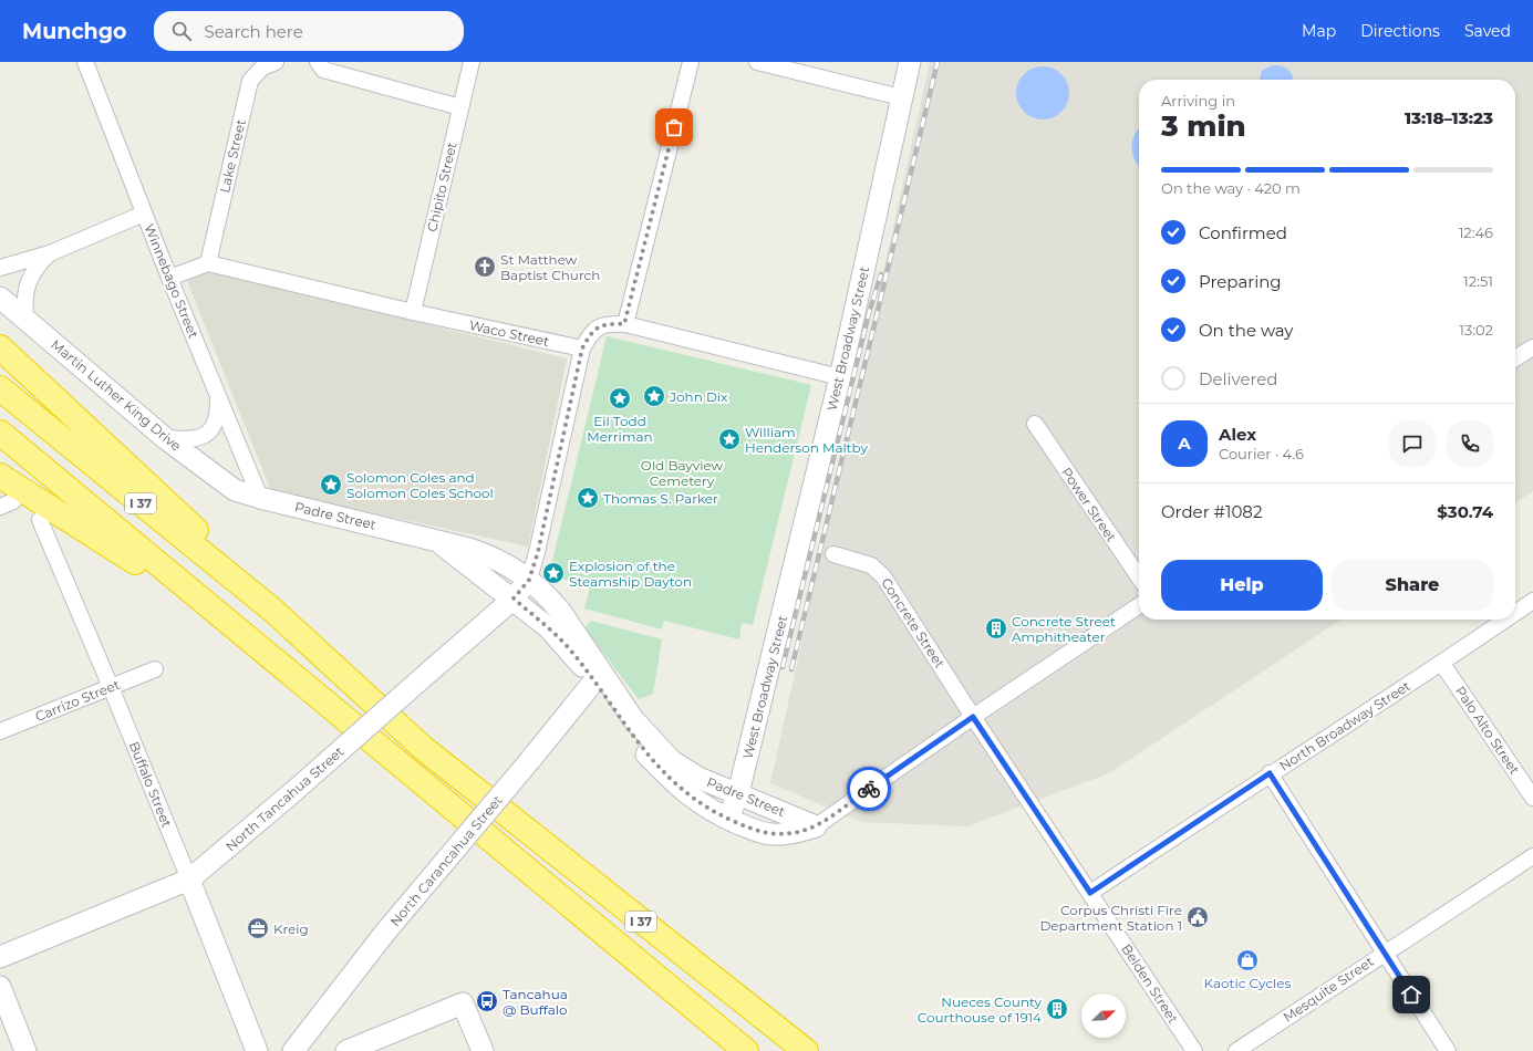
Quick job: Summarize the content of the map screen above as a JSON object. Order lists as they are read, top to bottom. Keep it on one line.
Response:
{"streets":{"highway":["I 37"],"main road":["West Broadway Street","Martin Luther King Drive","Padre Street","Buffalo Street","North Tancahua Street","North Carancahua Street"],"street":["Lake Street","Chipito Street","Winnebago Street","Waco Street","Power Street","Concrete Street","Carrizo Street","North Broadway Street","Palo Alto Street","Belden Street","Mesquite Street"]},"crossings":[["Lake Street","Waco Street"],["Chipito Street","Waco Street"],["Winnebago Street","Padre Street"],["West Broadway Street","Padre Street"],["Martin Luther King Drive","Padre Street"],["Padre Street","North Tancahua Street"],["Padre Street","North Carancahua Street"],["Concrete Street","Belden Street"],["Carrizo Street","Buffalo Street"],["North Broadway Street","Palo Alto Street"],["North Broadway Street","Belden Street"],["Buffalo Street","North Tancahua Street"]],"parks":["Old Bayview Cemetery"],"places":{"church":["St Matthew Baptist Church"],"place":["John Dix","Eil Todd Merriman","William Henderson Maltby","Solomon Coles and Solomon Coles School","Thomas S. Parker","Explosion of the Steamship Dayton"],"building":["Concrete Street Amphitheater","Nueces County Courthouse of 1914"],"public building":["Corpus Christi Fire Department Station 1"],"office":["Kreig"],"shop":["Kaotic Cycles"],"bus stop":["Tancahua @ Buffalo"]},"north":"top right","page":{"header":"Munchgo","search":"Search here","nav":["Map","Directions","Saved"],"heading":["3 min","Arriving in","13:18–13:23"],"panel":["Alex","Courier · 4.6","Order #1082","$30.74"],"bar":"On the way · 420 m","list":[["Confirmed","12:46"],["Preparing","12:51"],["On the way","13:02"],"Delivered"],"round":"A","buttons":["Help","Share"]}}
